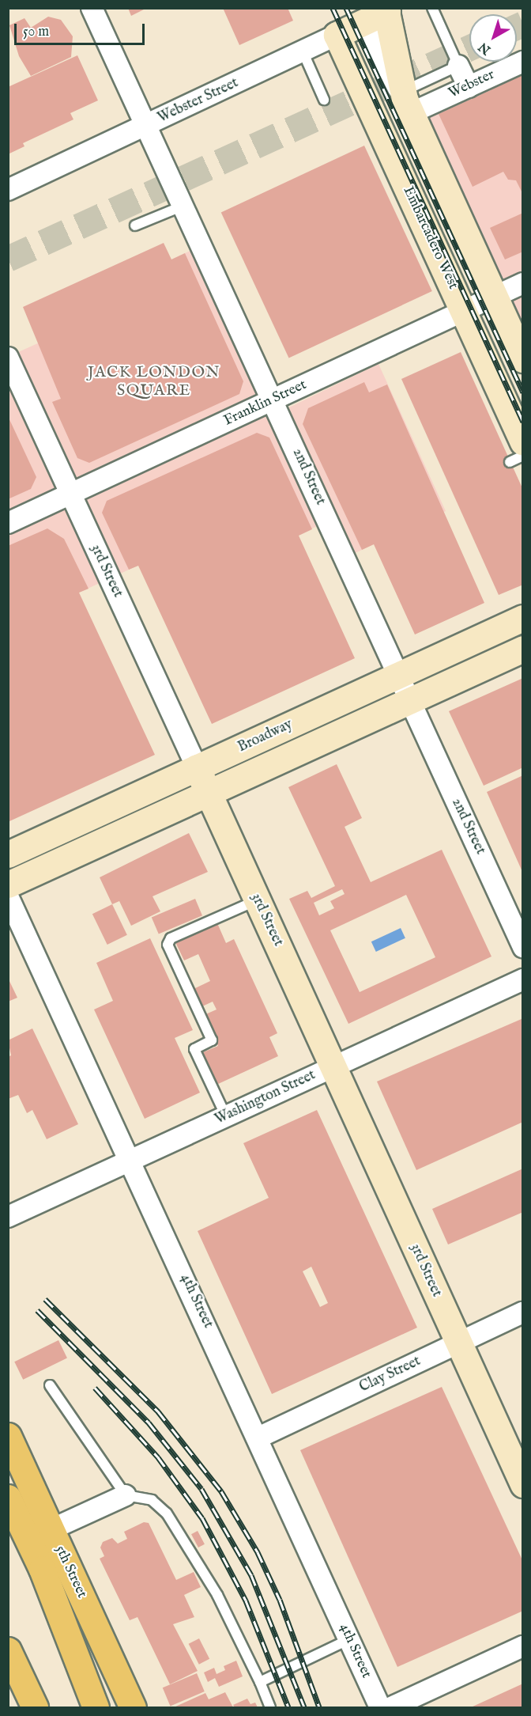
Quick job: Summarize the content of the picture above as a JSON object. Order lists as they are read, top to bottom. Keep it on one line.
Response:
{"streets":{"main road":["5th Street"],"street":["Webster","Webster Street","Embarcadero West","Franklin Street","2nd Street","3rd Street","Broadway","Washington Street","4th Street","Clay Street"]},"crossings":[["Webster Street","Embarcadero West"],["Webster Street","2nd Street"],["Embarcadero West","Franklin Street"],["Franklin Street","2nd Street"],["Franklin Street","3rd Street"],["2nd Street","Broadway"],["3rd Street","Broadway"],["3rd Street","Washington Street"],["3rd Street","Clay Street"],["Washington Street","4th Street"],["4th Street","Clay Street"]],"districts":["JACK LONDON SQUARE"],"scale_bar":"50 m","north":"bottom left"}
